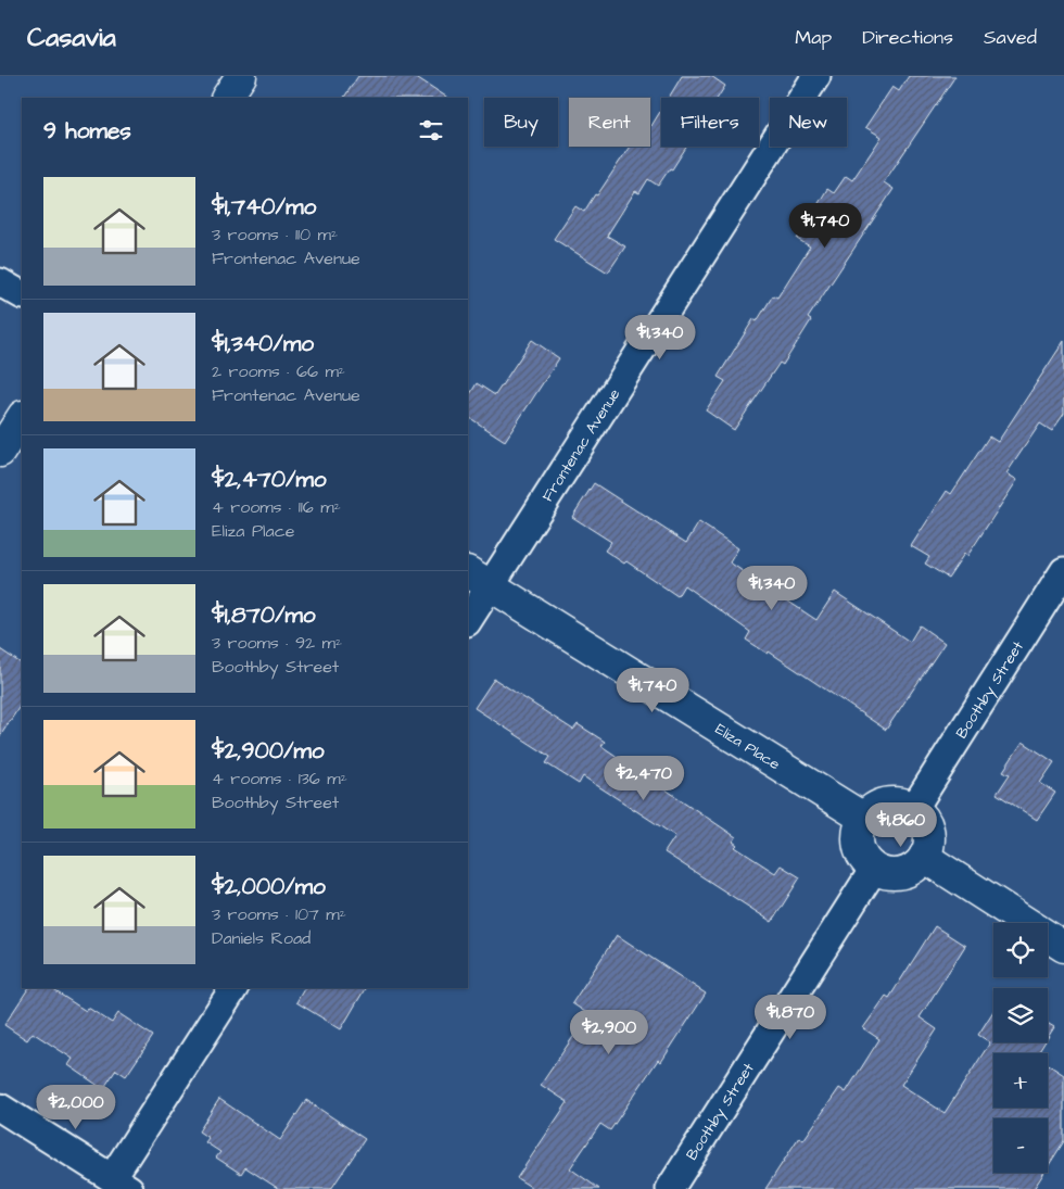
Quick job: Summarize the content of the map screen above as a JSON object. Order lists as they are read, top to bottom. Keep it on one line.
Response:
{"streets":{"street":["Frontenac Avenue","Boothby Street","Eliza Place"]},"crossings":[["Frontenac Avenue","Eliza Place"],["Boothby Street","Eliza Place"]],"page":{"header":"Casavia","nav":["Map","Directions","Saved"],"chip":["Buy","Rent","Filters","New"],"heading":"9 homes","list":[{"name":"$1,740/mo","note":"3 rooms · 110 m² · Frontenac Avenue"},{"name":"$1,340/mo","note":"2 rooms · 66 m² · Frontenac Avenue"},{"name":"$2,470/mo","note":"4 rooms · 116 m² · Eliza Place"},{"name":"$1,870/mo","note":"3 rooms · 92 m² · Boothby Street"},{"name":"$2,900/mo","note":"4 rooms · 136 m² · Boothby Street"},{"name":"$2,000/mo","note":"3 rooms · 107 m² · Daniels Road"}],"price":["$1,740","$1,340","$1,340","$1,740","$2,470","$1,860","$1,870","$2,900","$2,000"],"map_buttons":["+","−"]}}
